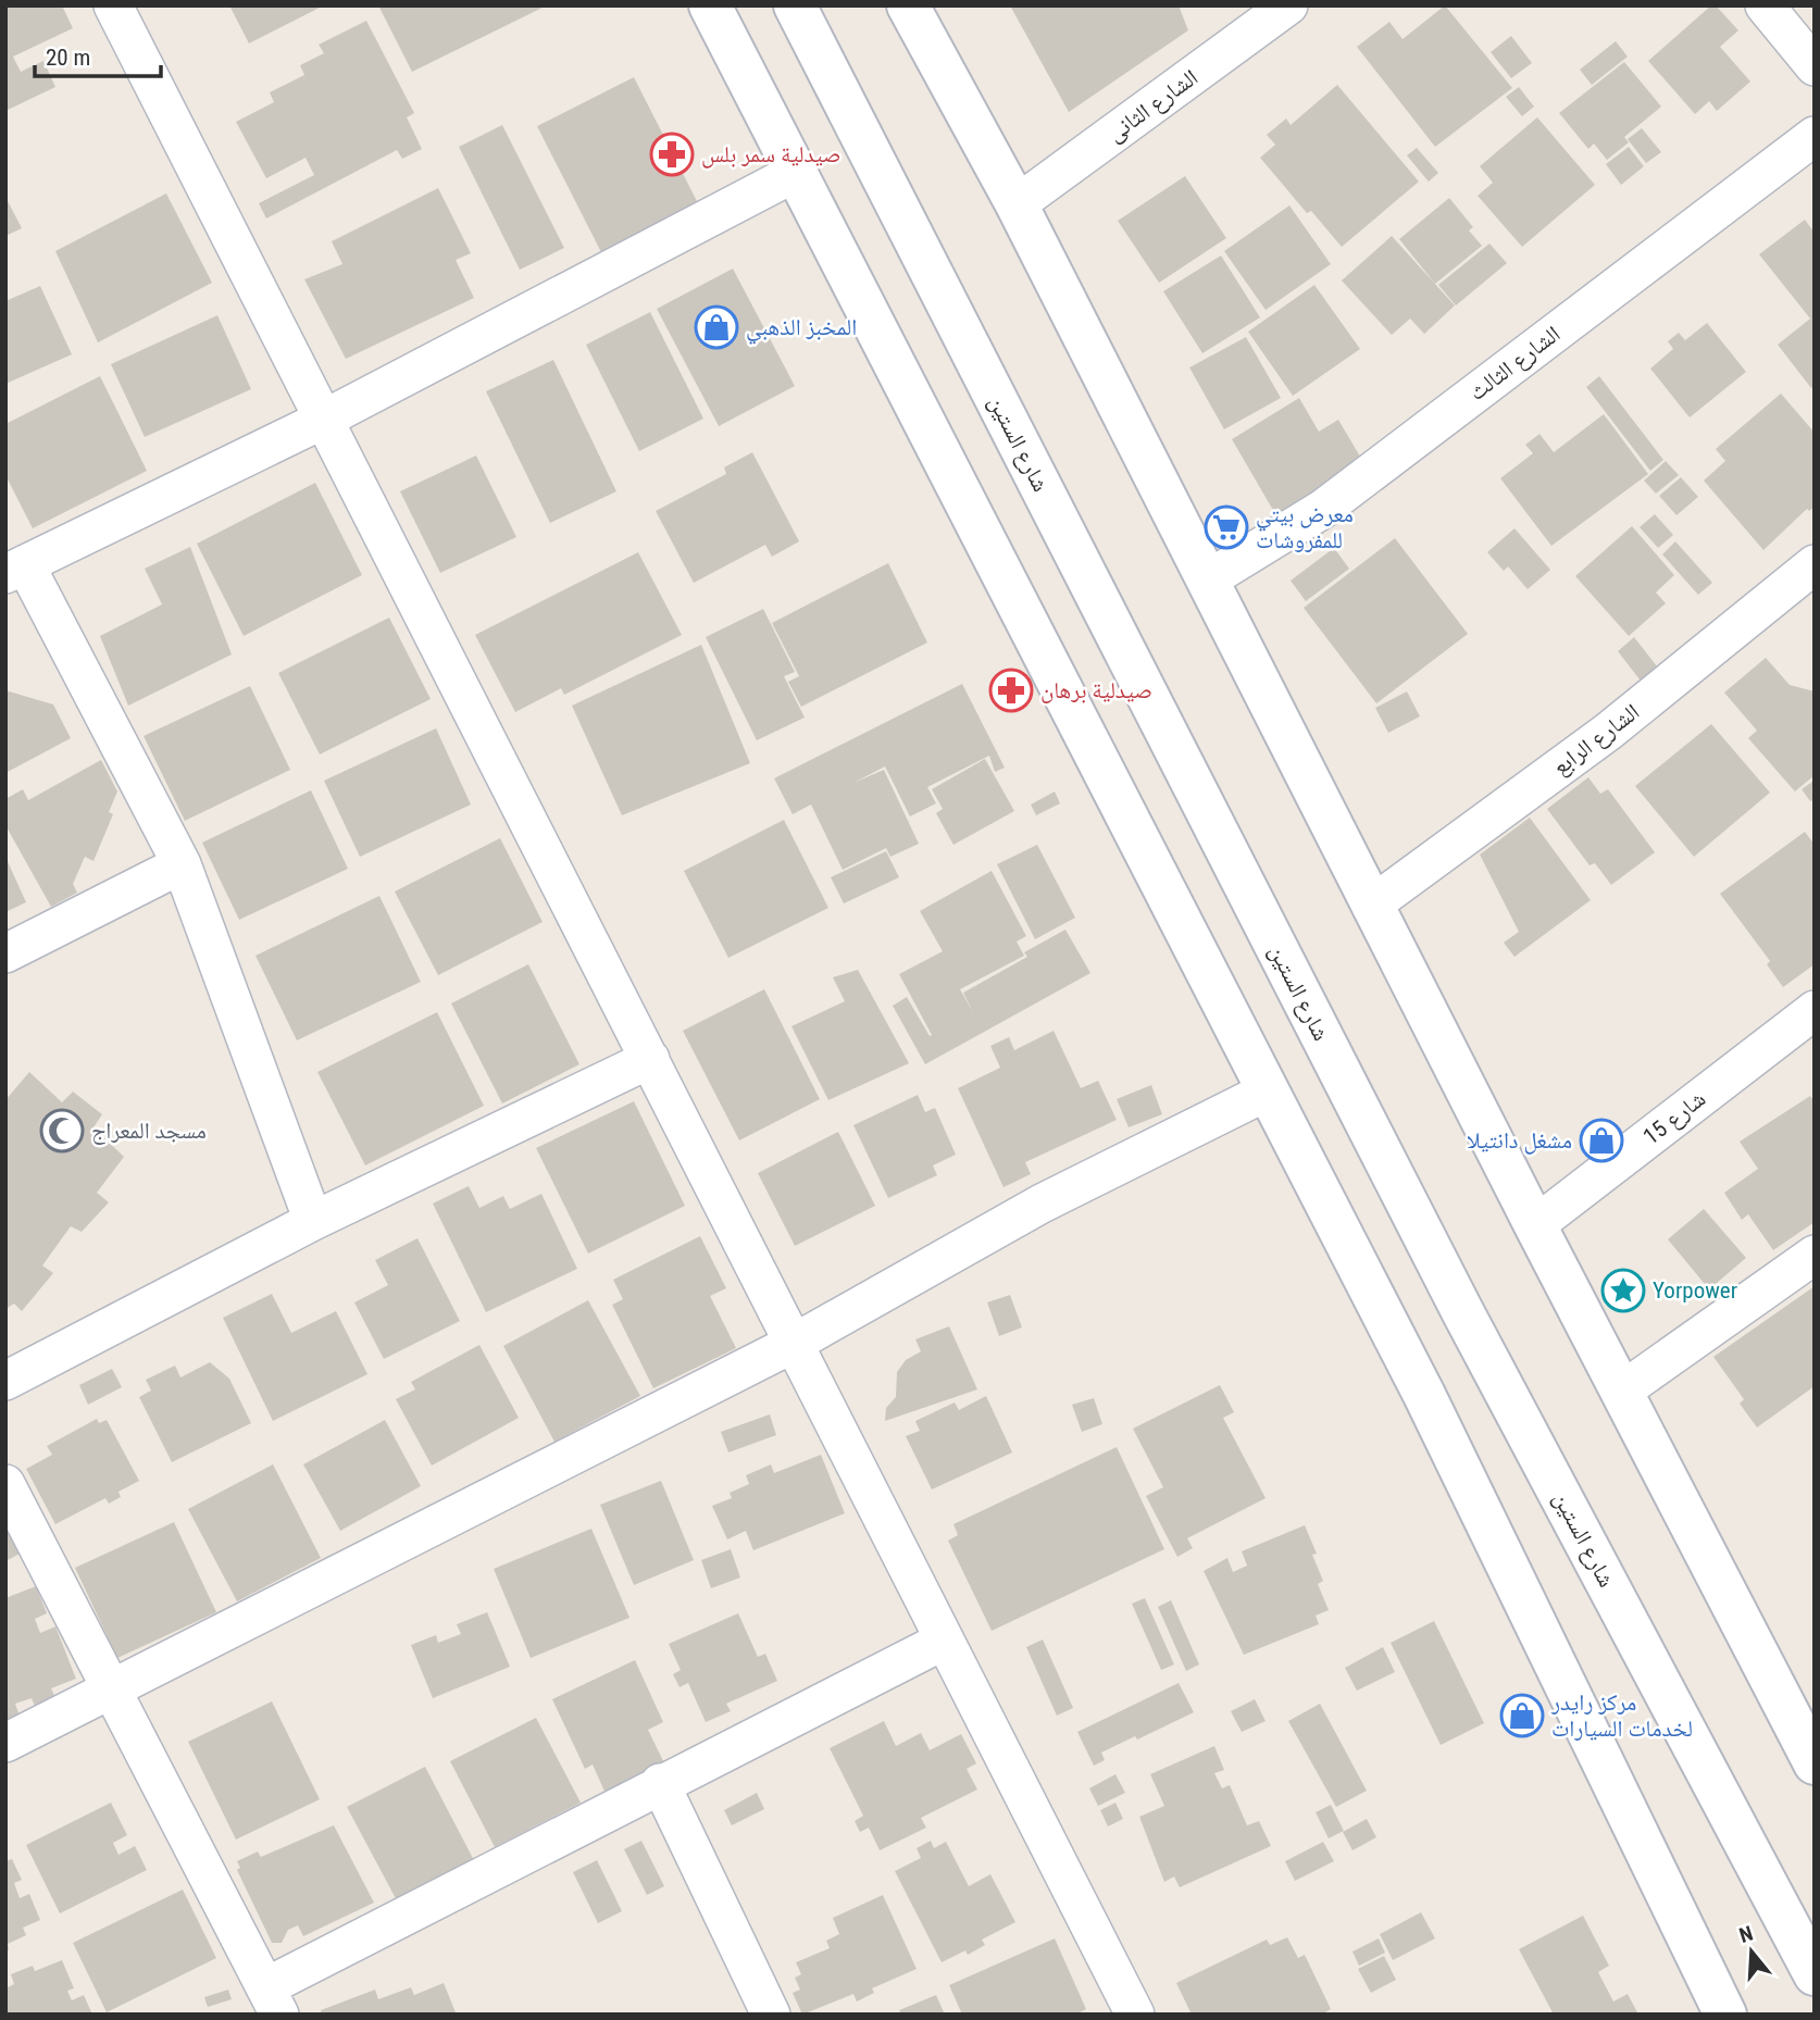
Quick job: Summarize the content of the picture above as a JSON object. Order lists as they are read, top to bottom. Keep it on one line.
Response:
{"streets":{"main road":["شارع الستين"],"street":["الشارع الثانى","الشارع الثالث","الشارع الرابع","شارع 15"]},"places":{"pharmacy":["صيدلية سمر بلس","صيدلية برهان"],"shop":["المخبز الذهبي","مشغل دانتيلا","مركز رايدر لخدمات السيارات"],"supermarket":["معرض بيتي للمفروشات"],"mosque":["مسجد المعراج"],"place":["Yorpower"]},"scale_bar":"20 m","north":"top"}
